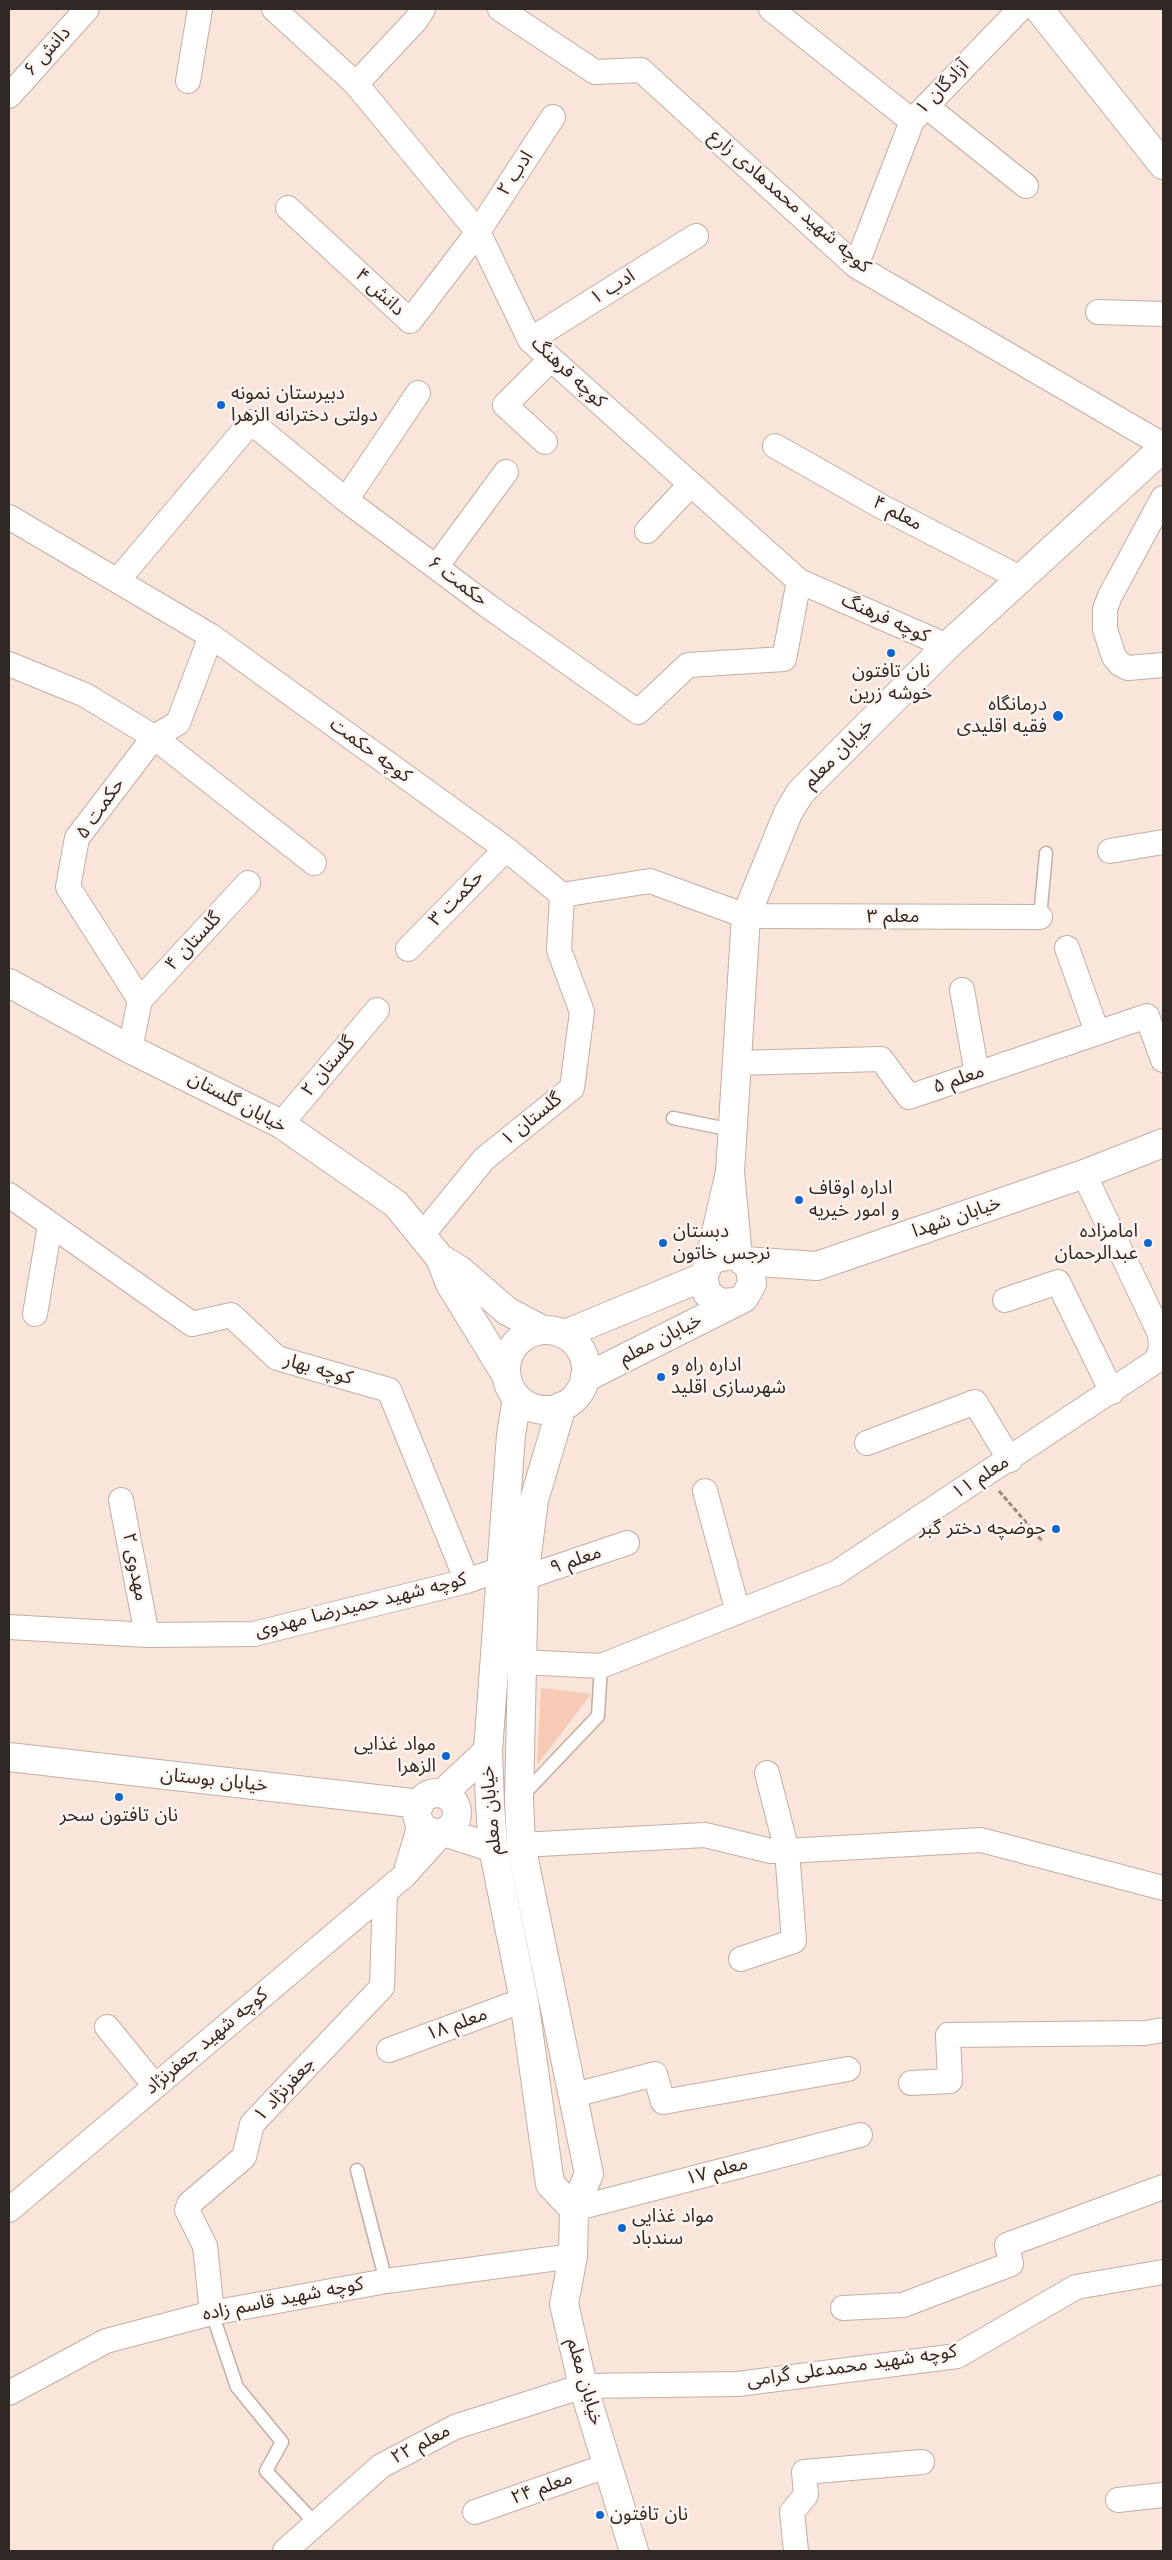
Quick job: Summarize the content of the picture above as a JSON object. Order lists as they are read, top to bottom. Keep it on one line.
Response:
{"streets":{"main road":["خیابان معلم","خیابان گلستان","خیابان شهدا","خیابان بوستان"],"street":["دانش ۶","آزادگان ۱","ادب ۲","کوچه شهید محمدهادی زارع","ادب ۱","دانش ۴","کوچه فرهنگ","معلم ۴","حکمت ۶","کوچه حکمت","حکمت ۵","حکمت ۳","معلم ۳","گلستان ۴","گلستان ۲","معلم ۵","گلستان ۱","کوچه بهار","معلم ۱۱","معلم ۹","مهدوی ۲","کوچه شهید حمیدرضا مهدوی","معلم ۱۸","کوچه شهید جعفرنژاد","جعفرنژاد ۱","معلم ۱۷","کوچه شهید قاسم زاده","کوچه شهید محمدعلی گرامی","معلم ۲۲","معلم ۲۴"]},"crossings":[["آزادگان ۱","کوچه شهید محمدهادی زارع"],["ادب ۲","دانش ۴"],["ادب ۲","کوچه فرهنگ"],["کوچه شهید محمدهادی زارع","خیابان معلم"],["ادب ۱","کوچه فرهنگ"],["دانش ۴","کوچه فرهنگ"],["کوچه فرهنگ","حکمت ۶"],["کوچه فرهنگ","خیابان معلم"],["معلم ۴","خیابان معلم"],["حکمت ۶","کوچه حکمت"],["کوچه حکمت","حکمت ۵"],["کوچه حکمت","حکمت ۳"],["کوچه حکمت","گلستان ۱"],["خیابان معلم","معلم ۳"],["خیابان معلم","معلم ۵"],["خیابان معلم","خیابان شهدا"],["خیابان معلم","معلم ۱۱"],["خیابان معلم","معلم ۹"],["خیابان معلم","کوچه شهید حمیدرضا مهدوی"],["خیابان معلم","خیابان بوستان"],["خیابان معلم","معلم ۱۸"],["خیابان معلم","معلم ۱۷"],["خیابان معلم","کوچه شهید قاسم زاده"],["خیابان معلم","کوچه شهید محمدعلی گرامی"],["خیابان معلم","معلم ۲۲"],["خیابان معلم","معلم ۲۴"],["حکمت ۵","گلستان ۴"],["گلستان ۲","خیابان گلستان"],["خیابان گلستان","گلستان ۱"],["خیابان شهدا","معلم ۱۱"],["کوچه بهار","کوچه شهید حمیدرضا مهدوی"],["معلم ۹","کوچه شهید حمیدرضا مهدوی"],["مهدوی ۲","کوچه شهید حمیدرضا مهدوی"],["خیابان بوستان","کوچه شهید جعفرنژاد"],["کوچه شهید جعفرنژاد","جعفرنژاد ۱"],["جعفرنژاد ۱","کوچه شهید قاسم زاده"],["کوچه شهید محمدعلی گرامی","معلم ۲۲"]],"places":["دبیرستان نمونه دولتی دخترانه الزهرا","نان تافتون خوشه زرین","درمانگاه فقیه اقلیدی","اداره اوقاف و امور خیریه","دبستان نرجس خاتون","امامزاده عبدالرحمان","اداره راه و شهرسازی اقلید","حوضچه دختر گبر","مواد غذایی الزهرا","نان تافتون سحر","مواد غذایی سندباد","نان تافتون"]}
